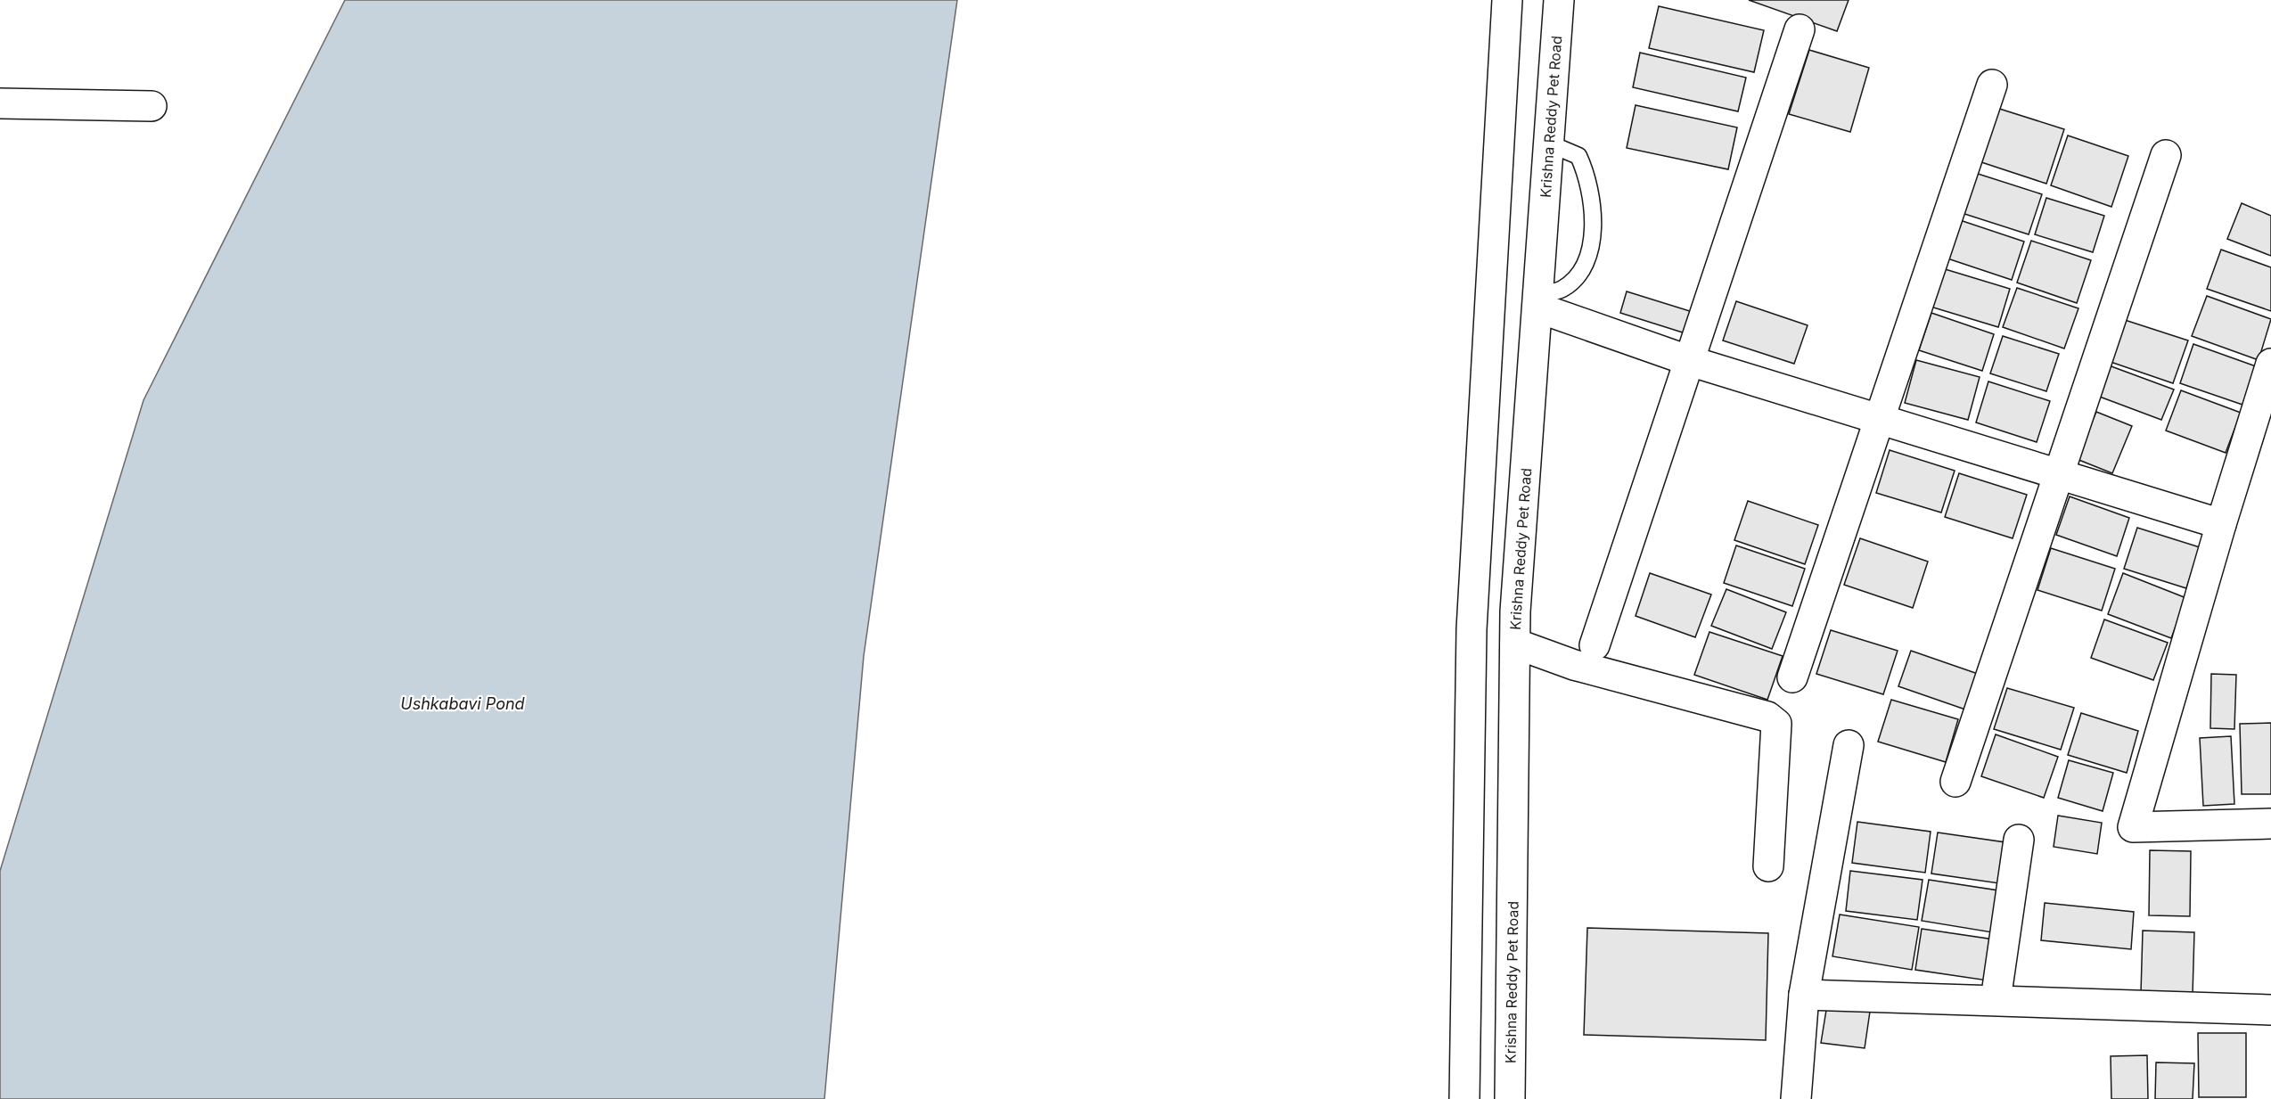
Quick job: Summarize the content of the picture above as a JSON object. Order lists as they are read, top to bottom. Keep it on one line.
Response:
{"streets":{"street":["Krishna Reddy Pet Road"]},"water":["Ushkabavi Pond"]}
